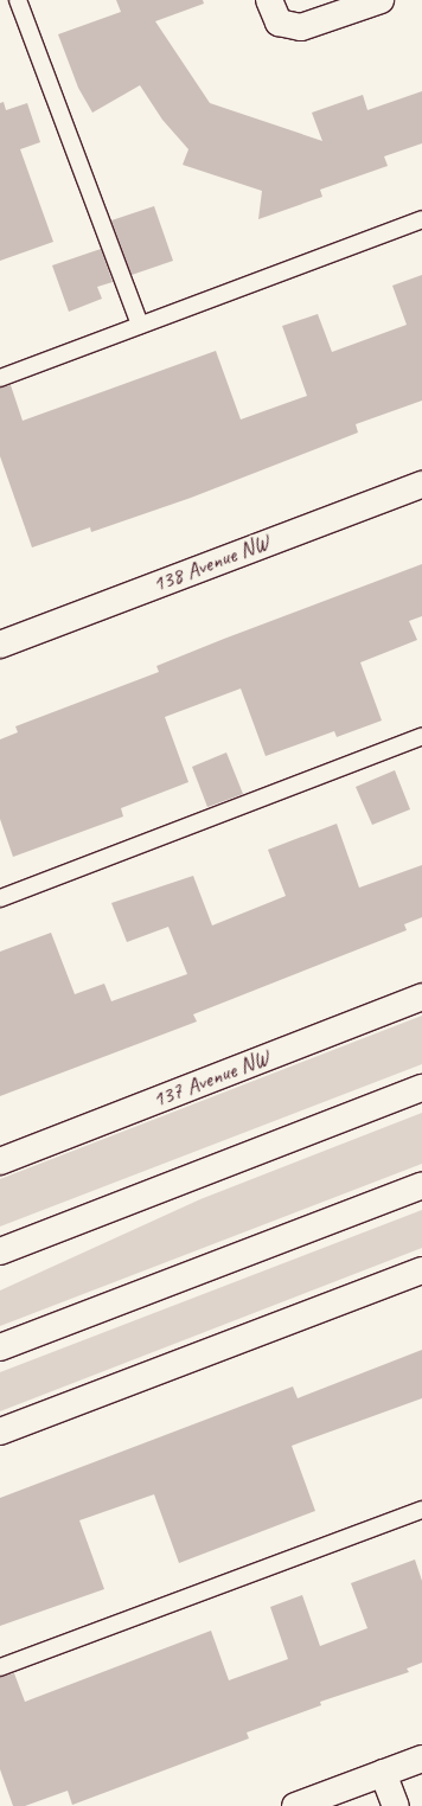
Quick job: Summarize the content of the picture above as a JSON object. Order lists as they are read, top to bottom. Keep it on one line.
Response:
{"streets":{"street":["138 Avenue NW","137 Avenue NW"]}}
